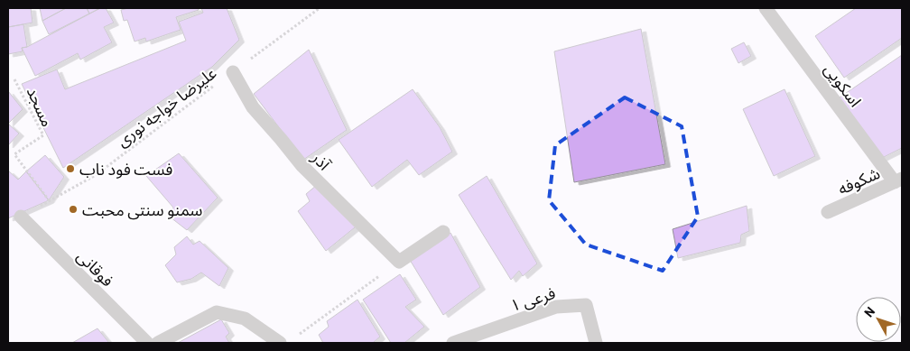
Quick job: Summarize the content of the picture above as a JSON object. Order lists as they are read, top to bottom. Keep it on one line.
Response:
{"streets":{"street":["اسکویی","آذر","شکوفه","فوقانی","فرعی ۱"],"path":["مسجد","علیرضا خواجه نوری"]},"crossings":[["اسکویی","شکوفه"],["مسجد","علیرضا خواجه نوری"],["علیرضا خواجه نوری","آذر"],["علیرضا خواجه نوری","فوقانی"]],"places":["فست فود ناب","سمنو سنتی محبت"],"north":"top left"}
